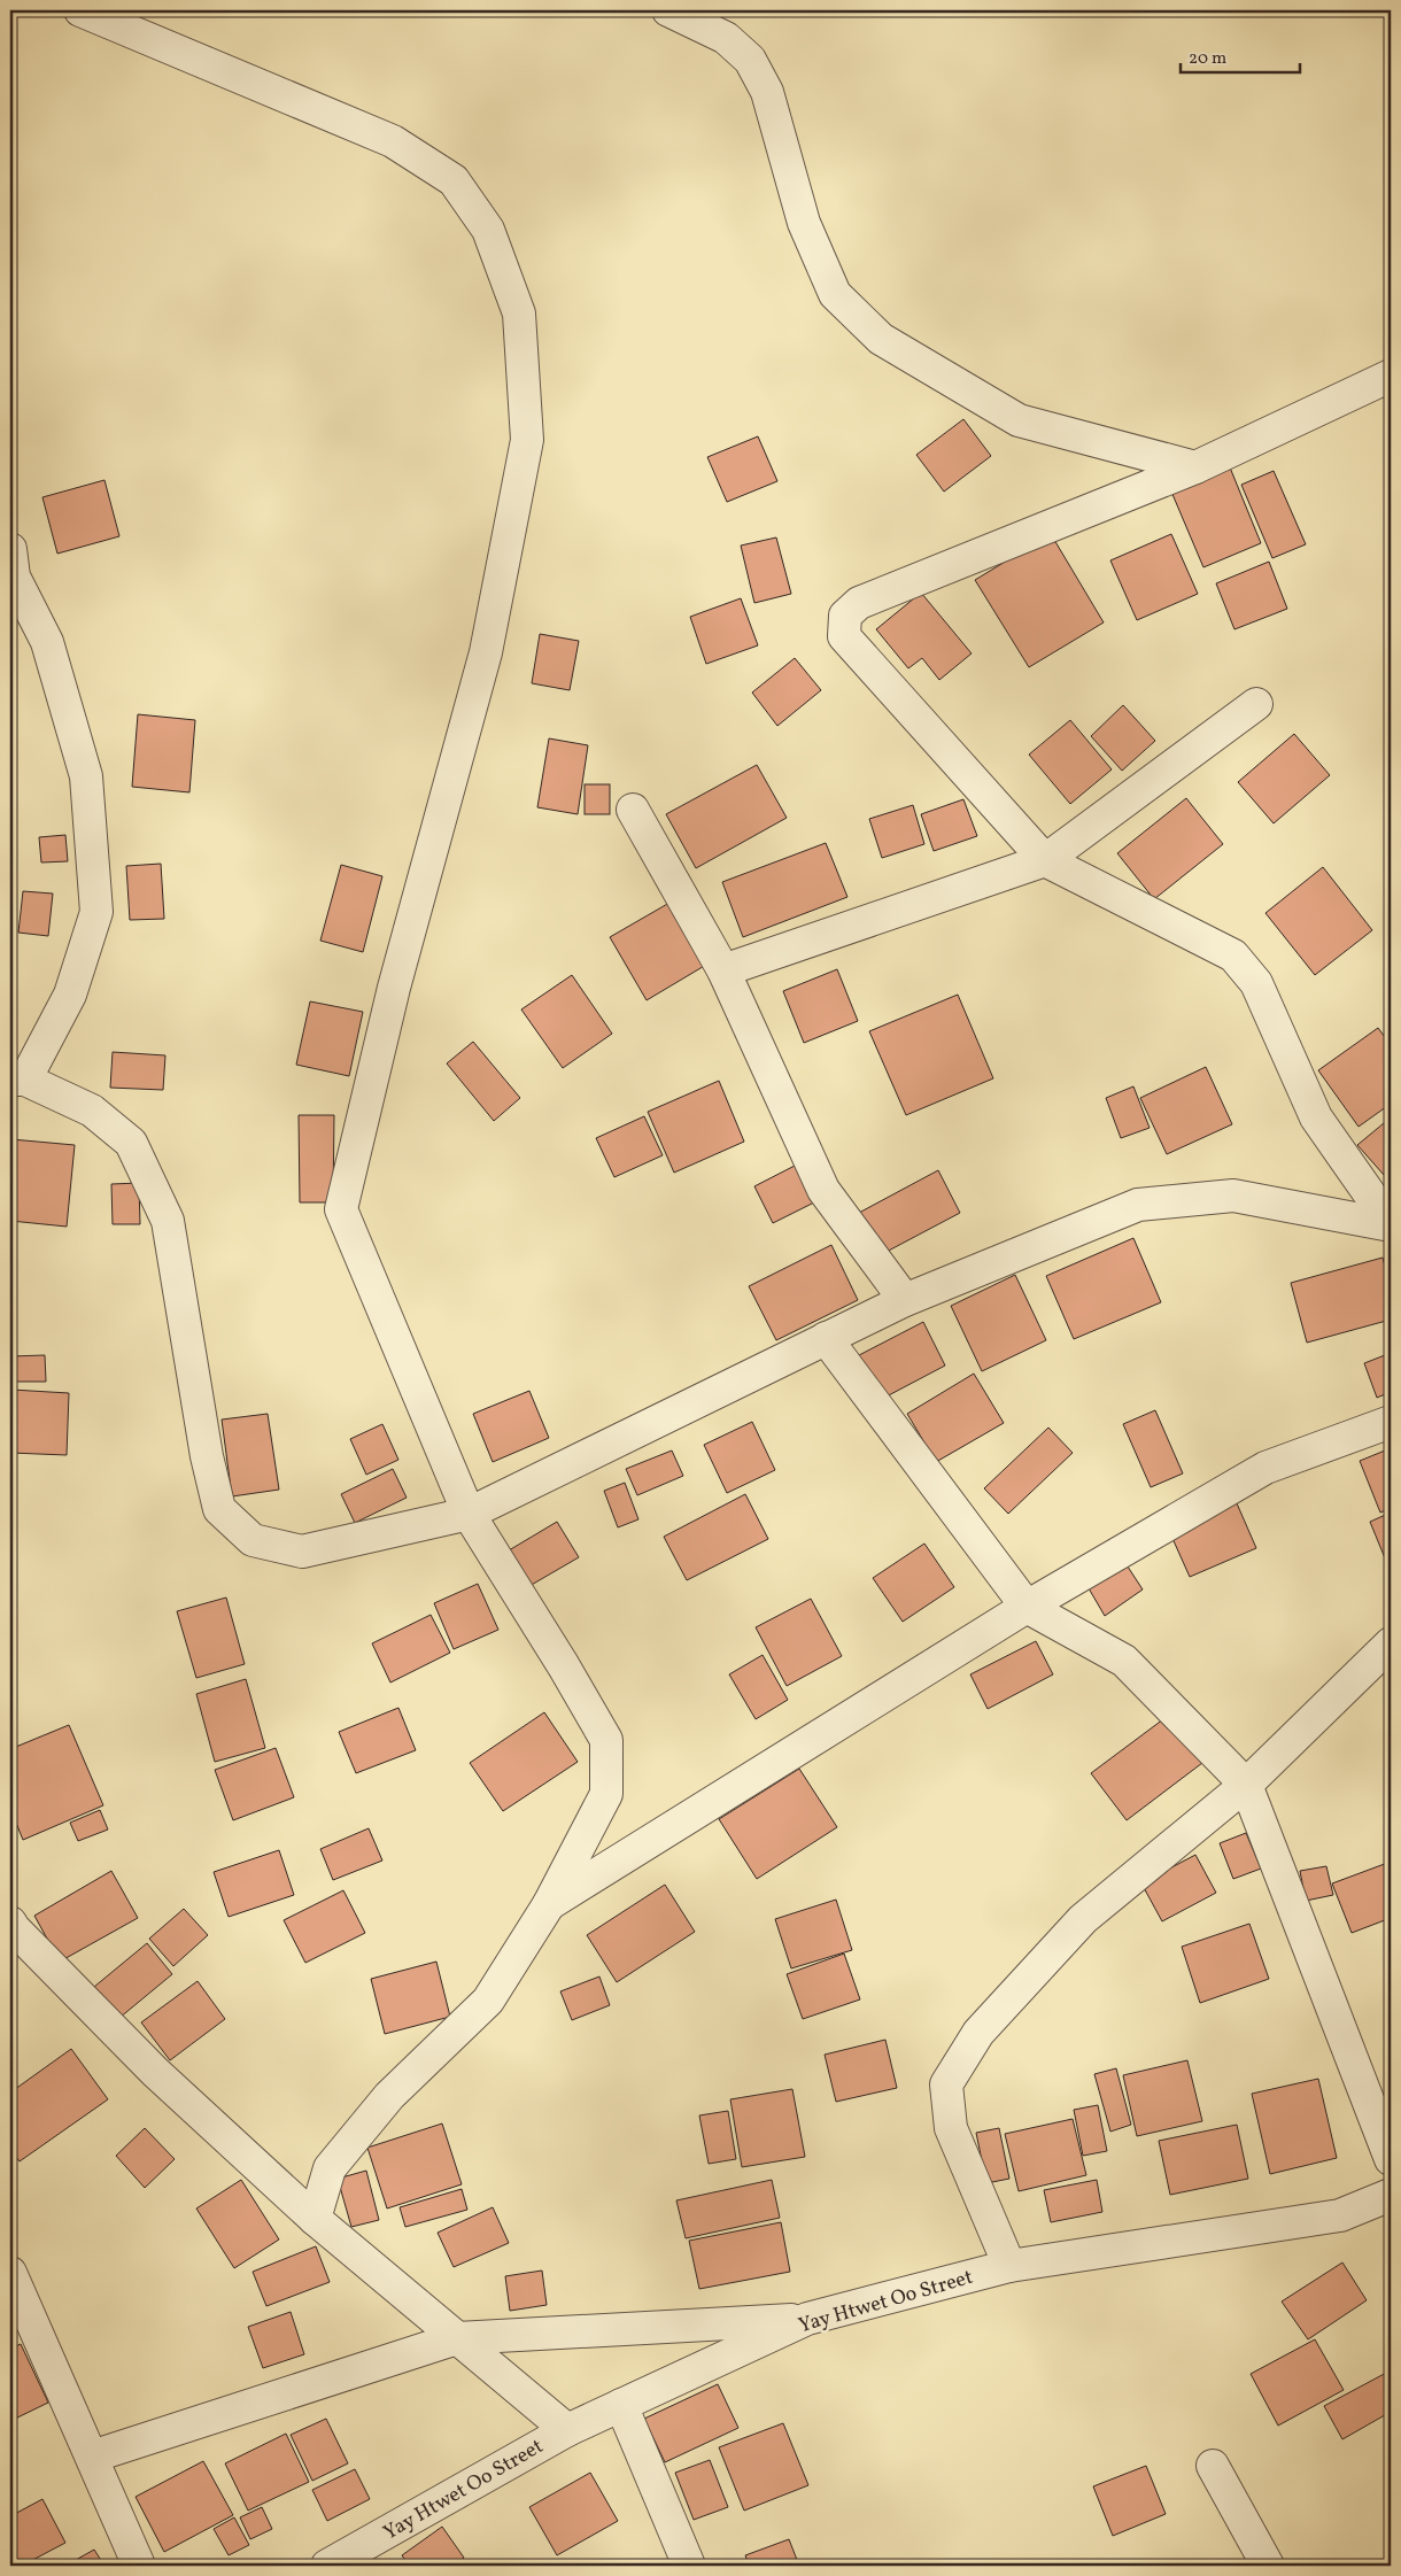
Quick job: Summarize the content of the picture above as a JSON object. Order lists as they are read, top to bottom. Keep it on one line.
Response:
{"streets":{"street":["Yay Htwet Oo Street"]},"scale_bar":"20 m"}
